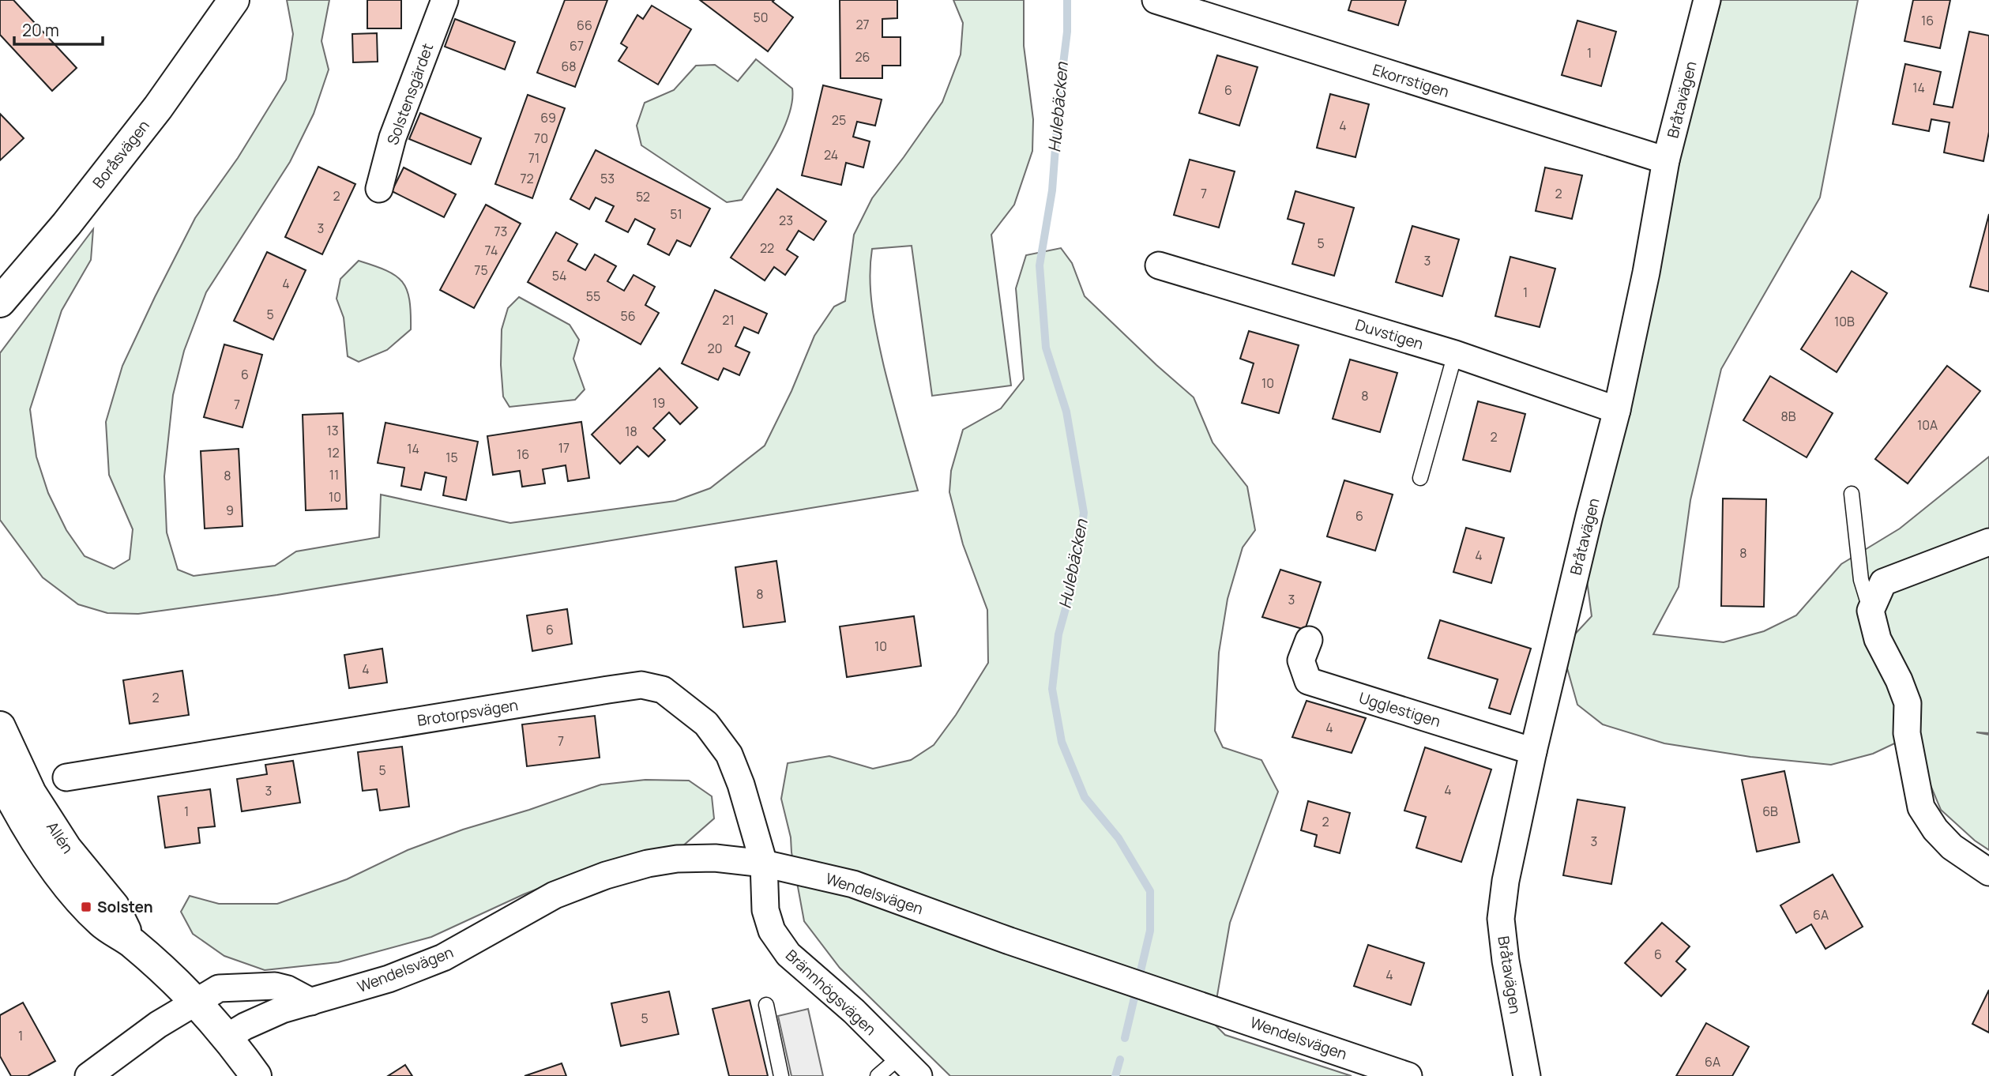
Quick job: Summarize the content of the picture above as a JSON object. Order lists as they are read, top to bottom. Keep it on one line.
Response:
{"streets":{"street":["Ekorrstigen","Solstensgärdet","Bråtavägen","Boråsvägen","Duvstigen","Ugglestigen","Brotorpsvägen","Allén","Wendelsvägen","Brännhögsvägen"]},"crossings":[["Ekorrstigen","Bråtavägen"],["Bråtavägen","Duvstigen"],["Bråtavägen","Ugglestigen"],["Brotorpsvägen","Wendelsvägen"],["Brotorpsvägen","Brännhögsvägen"],["Allén","Wendelsvägen"],["Wendelsvägen","Brännhögsvägen"]],"water":["Hulebäcken"],"places":{"transit":["Solsten"]},"house_numbers":["50","16","27","66","67","1","26","68","14","6","69","25","4","70","24","71","72","53","7","2","2","52","51","23","3","73","5","22","74","3","75","54","4","1","55","5","56","21","10B","20","6","10","8","19","7","8B","10A","13","18","2","17","14","12","16","15","11","8","10","9","6","8","4","8","3","6","10","4","2","4","7","5","4","3","1","6B","2","3","6A","6","4","5","1","6A"],"scale_bar":"20 m"}
